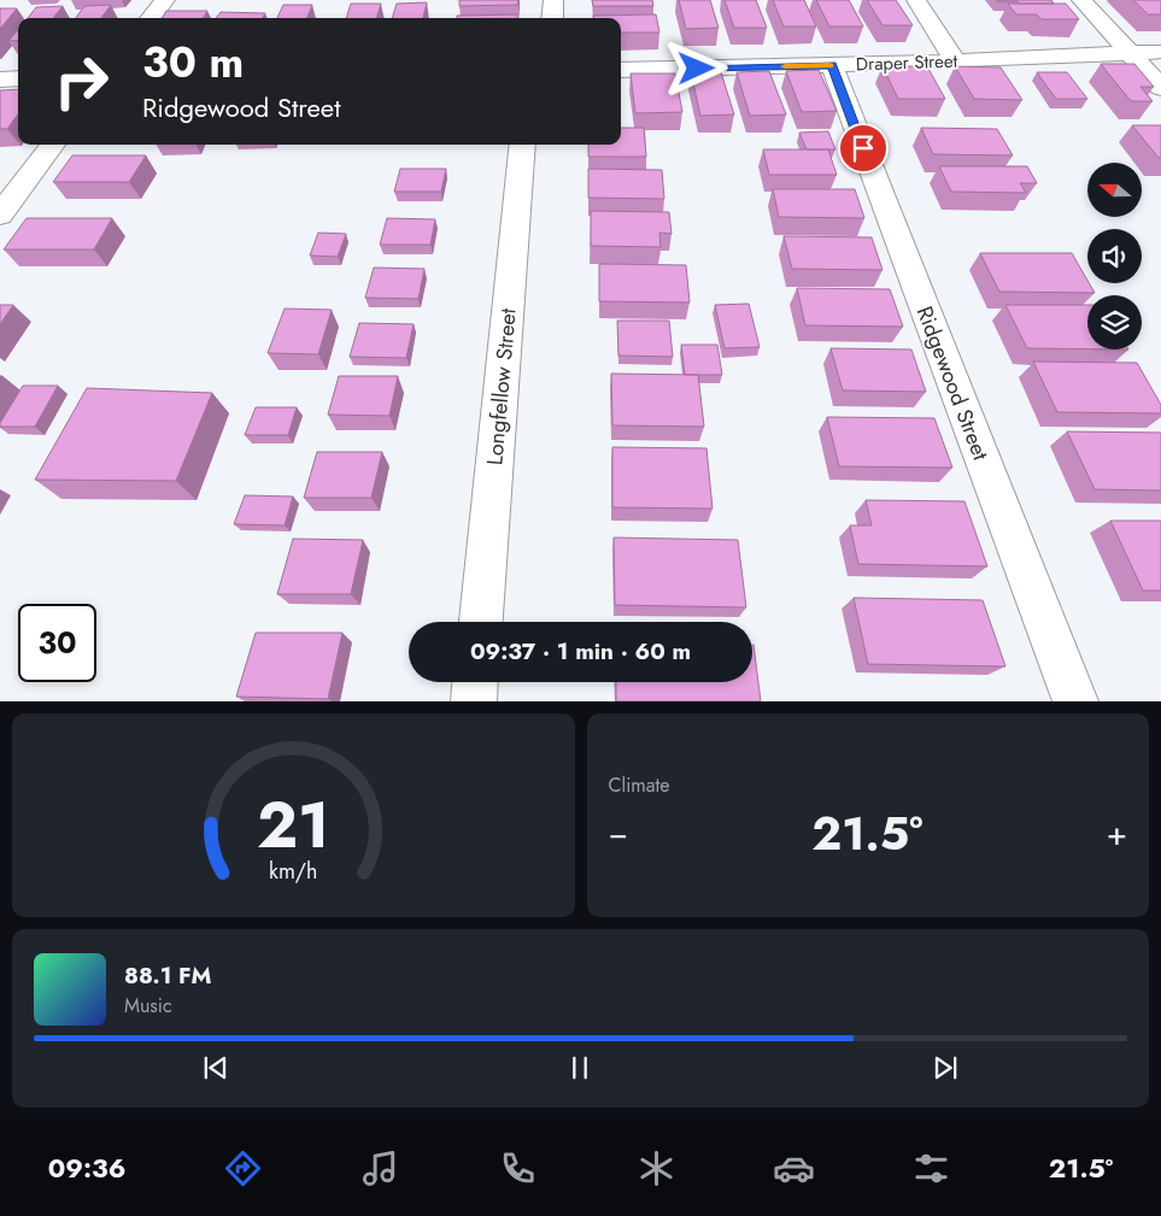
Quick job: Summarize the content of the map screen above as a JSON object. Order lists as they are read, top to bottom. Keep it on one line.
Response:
{"streets":{"street":["Draper Street","Ridgewood Street","Longfellow Street"]},"crossings":[["Draper Street","Ridgewood Street"]],"north":"left","page":{"turn":["30 m","Ridgewood Street"],"limit":"30","trip":"09:37 · 1 min · 60 m","tile":"Climate","heat":["−","21.5°","+"],"song":["88.1 FM","Music"],"tabs":["09:36","21.5°"],"gauge":["21","km/h"]}}
